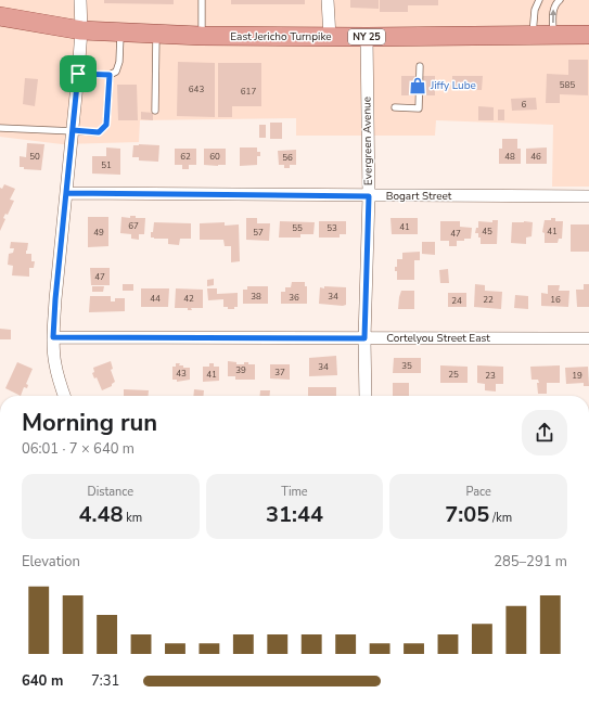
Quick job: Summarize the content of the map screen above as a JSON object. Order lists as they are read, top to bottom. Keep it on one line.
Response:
{"streets":{"main road":["East Jericho Turnpike","NY 25"],"street":["Evergreen Avenue","Bogart Street","Cortelyou Street East"]},"crossings":[["East Jericho Turnpike","Evergreen Avenue"],["Evergreen Avenue","Bogart Street"],["Evergreen Avenue","Cortelyou Street East"]],"places":{"shop":["Jiffy Lube"]},"house_numbers":["585","643","617","6","50","62","60","48","46","56","51","67","41","55","53","45","41","49","57","47","47","38","34","36","44","42","22","16","24","35","34","39","37","43","41","25","23","19"],"page":{"heading":["Morning run","06:01 · 7 × 640 m"],"stats":[["Distance","4.48 km"],["Time","31:44"],["Pace","7:05 /km"]],"chart":["Elevation","285–291 m"],"list":[{"name":"640 m","note":"7:31"}]}}
